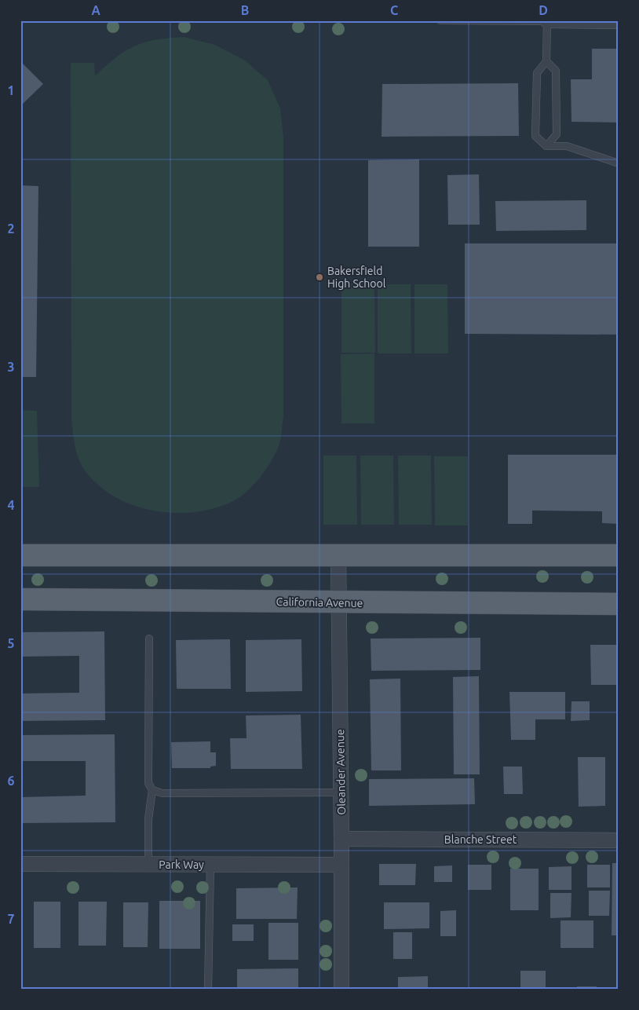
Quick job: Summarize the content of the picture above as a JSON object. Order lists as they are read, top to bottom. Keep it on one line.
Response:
{"streets":{"main road":["California Avenue"],"street":["Oleander Avenue","Blanche Street","Park Way"]},"crossings":[["California Avenue","Oleander Avenue"],["Oleander Avenue","Blanche Street"],["Oleander Avenue","Park Way"]],"places":["Bakersfield High School"],"grid":{"columns":["A","B","C","D"],"rows":["1","2","3","4","5","6","7"]}}
